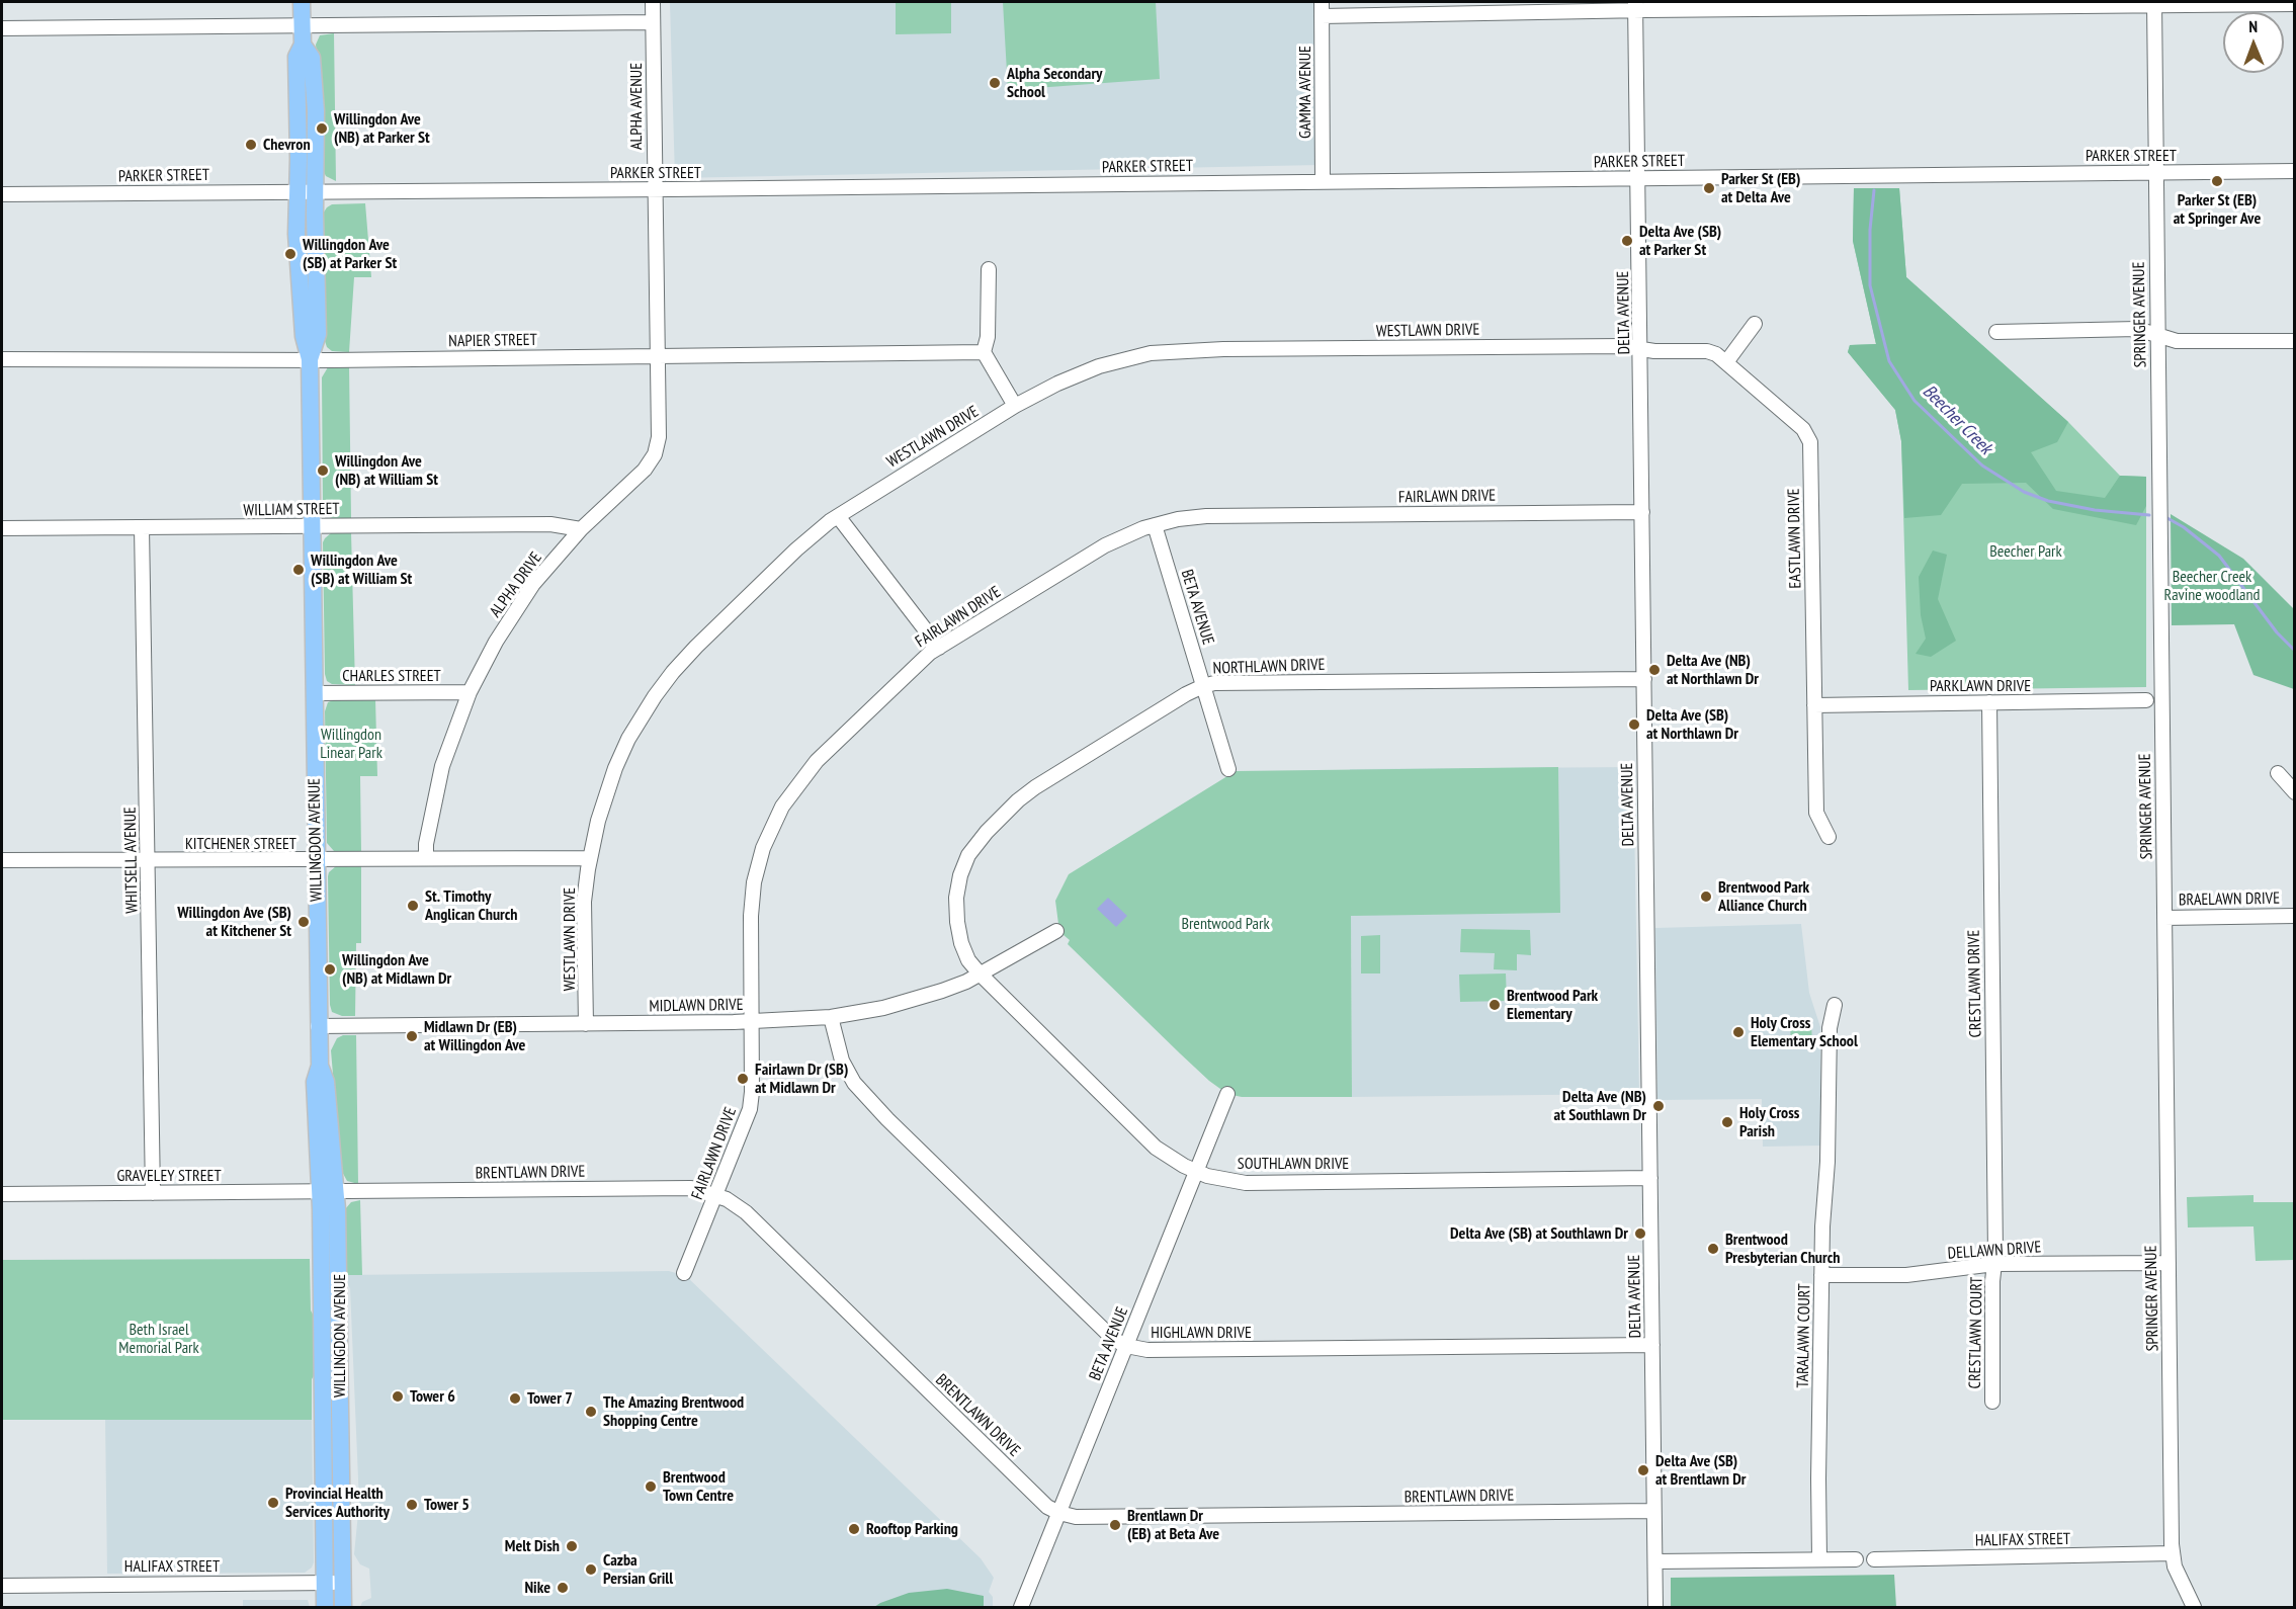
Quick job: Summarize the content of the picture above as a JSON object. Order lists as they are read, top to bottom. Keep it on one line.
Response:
{"streets":{"main road":["WILLINGDON AVENUE"],"street":["GAMMA AVENUE","ALPHA AVENUE","PARKER STREET","DELTA AVENUE","SPRINGER AVENUE","WESTLAWN DRIVE","NAPIER STREET","FAIRLAWN DRIVE","WILLIAM STREET","EASTLAWN DRIVE","ALPHA DRIVE","BETA AVENUE","NORTHLAWN DRIVE","CHARLES STREET","PARKLAWN DRIVE","KITCHENER STREET","WHITSELL AVENUE","BRAELAWN DRIVE","CRESTLAWN DRIVE","MIDLAWN DRIVE","SOUTHLAWN DRIVE","BRENTLAWN DRIVE","GRAVELEY STREET","DELLAWN DRIVE","HIGHLAWN DRIVE","CRESTLAWN COURT","TARALAWN COURT","HALIFAX STREET"]},"crossings":[["GAMMA AVENUE","PARKER STREET"],["ALPHA AVENUE","PARKER STREET"],["ALPHA AVENUE","NAPIER STREET"],["ALPHA AVENUE","ALPHA DRIVE"],["PARKER STREET","DELTA AVENUE"],["PARKER STREET","SPRINGER AVENUE"],["PARKER STREET","WILLINGDON AVENUE"],["DELTA AVENUE","WESTLAWN DRIVE"],["DELTA AVENUE","FAIRLAWN DRIVE"],["DELTA AVENUE","EASTLAWN DRIVE"],["DELTA AVENUE","NORTHLAWN DRIVE"],["DELTA AVENUE","SOUTHLAWN DRIVE"],["DELTA AVENUE","BRENTLAWN DRIVE"],["DELTA AVENUE","HIGHLAWN DRIVE"],["SPRINGER AVENUE","BRAELAWN DRIVE"],["SPRINGER AVENUE","DELLAWN DRIVE"],["SPRINGER AVENUE","HALIFAX STREET"],["WESTLAWN DRIVE","EASTLAWN DRIVE"],["WESTLAWN DRIVE","KITCHENER STREET"],["WESTLAWN DRIVE","MIDLAWN DRIVE"],["NAPIER STREET","ALPHA DRIVE"],["NAPIER STREET","WILLINGDON AVENUE"],["FAIRLAWN DRIVE","BETA AVENUE"],["FAIRLAWN DRIVE","MIDLAWN DRIVE"],["FAIRLAWN DRIVE","BRENTLAWN DRIVE"],["WILLIAM STREET","ALPHA DRIVE"],["WILLIAM STREET","WILLINGDON AVENUE"],["WILLIAM STREET","WHITSELL AVENUE"],["EASTLAWN DRIVE","PARKLAWN DRIVE"],["ALPHA DRIVE","CHARLES STREET"],["ALPHA DRIVE","KITCHENER STREET"],["BETA AVENUE","NORTHLAWN DRIVE"],["BETA AVENUE","SOUTHLAWN DRIVE"],["BETA AVENUE","BRENTLAWN DRIVE"],["BETA AVENUE","HIGHLAWN DRIVE"],["NORTHLAWN DRIVE","MIDLAWN DRIVE"],["NORTHLAWN DRIVE","SOUTHLAWN DRIVE"],["CHARLES STREET","WILLINGDON AVENUE"],["PARKLAWN DRIVE","CRESTLAWN DRIVE"],["WILLINGDON AVENUE","KITCHENER STREET"],["WILLINGDON AVENUE","MIDLAWN DRIVE"],["WILLINGDON AVENUE","BRENTLAWN DRIVE"],["WILLINGDON AVENUE","GRAVELEY STREET"],["WILLINGDON AVENUE","HALIFAX STREET"],["KITCHENER STREET","WHITSELL AVENUE"],["WHITSELL AVENUE","GRAVELEY STREET"],["CRESTLAWN DRIVE","DELLAWN DRIVE"],["CRESTLAWN DRIVE","CRESTLAWN COURT"],["MIDLAWN DRIVE","SOUTHLAWN DRIVE"],["MIDLAWN DRIVE","HIGHLAWN DRIVE"],["BRENTLAWN DRIVE","GRAVELEY STREET"],["DELLAWN DRIVE","CRESTLAWN COURT"],["DELLAWN DRIVE","TARALAWN COURT"]],"water":["Beecher Creek"],"parks":["Beecher Park","Beecher Creek Ravine woodland","Willingdon Linear Park","Brentwood Park","Beth Israel Memorial Park"],"places":["Alpha Secondary School","Willingdon Ave (NB) at Parker St","Chevron","Parker St (EB) at Springer Ave","Parker St (EB) at Delta Ave","Delta Ave (SB) at Parker St","Willingdon Ave (SB) at Parker St","Willingdon Ave (NB) at William St","Willingdon Ave (SB) at William St","Delta Ave (NB) at Northlawn Dr","Delta Ave (SB) at Northlawn Dr","Brentwood Park Alliance Church","St. Timothy Anglican Church","Willingdon Ave (SB) at Kitchener St","Willingdon Ave (NB) at Midlawn Dr","Brentwood Park Elementary","Holy Cross Elementary School","Midlawn Dr (EB) at Willingdon Ave","Fairlawn Dr (SB) at Midlawn Dr","Delta Ave (NB) at Southlawn Dr","Holy Cross Parish","Delta Ave (SB) at Southlawn Dr","Brentwood Presbyterian Church","Tower 6","Tower 7","The Amazing Brentwood Shopping Centre","Delta Ave (SB) at Brentlawn Dr","Brentwood Town Centre","Provincial Health Services Authority","Tower 5","Brentlawn Dr (EB) at Beta Ave","Rooftop Parking","Melt Dish","Cazba Persian Grill","Nike"],"north":"top"}
